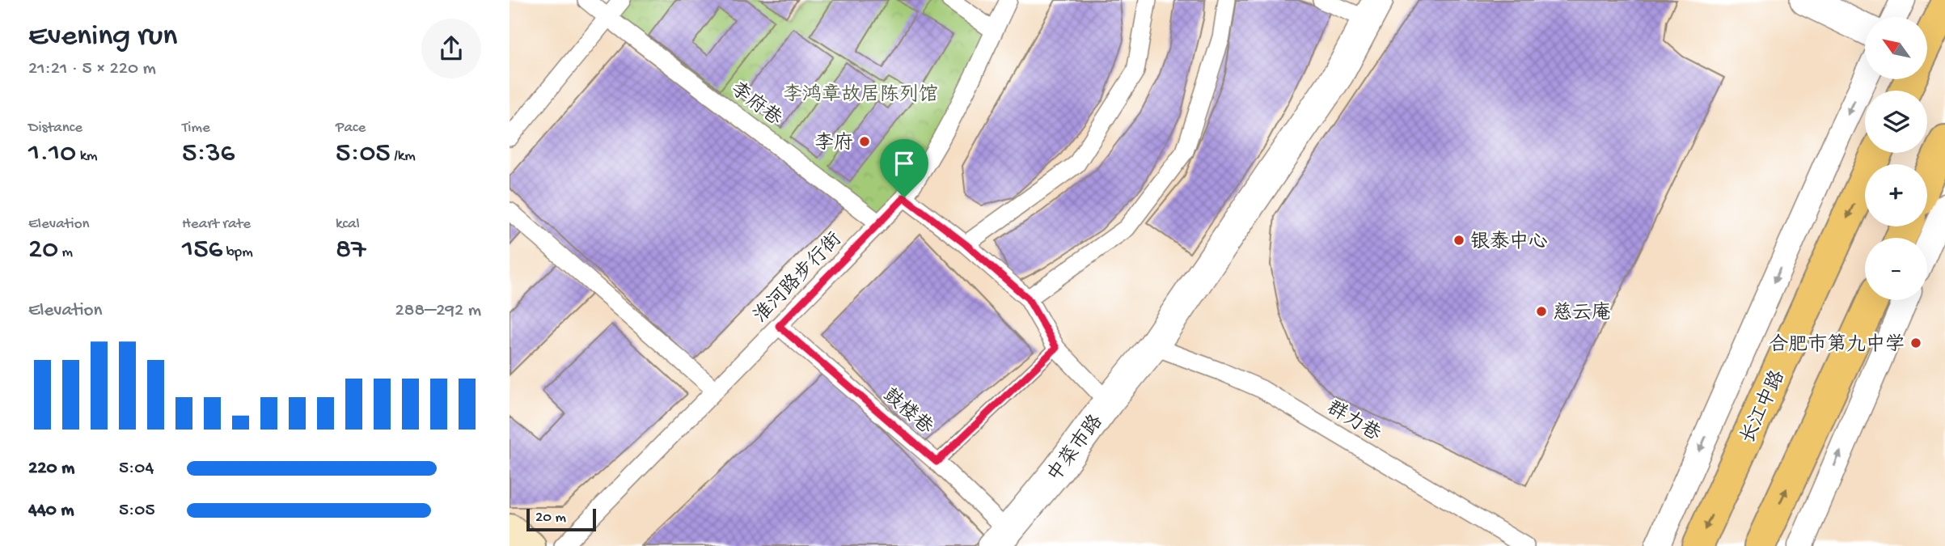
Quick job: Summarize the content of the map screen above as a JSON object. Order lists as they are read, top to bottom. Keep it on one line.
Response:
{"streets":{"highway":["长江中路"],"street":["李府巷","淮河路步行街","鼓楼巷","群力巷","中菜市路"]},"crossings":[["李府巷","淮河路步行街"],["淮河路步行街","鼓楼巷"],["鼓楼巷","中菜市路"],["群力巷","中菜市路"]],"parks":["李鸿章故居陈列馆"],"places":["李府","银泰中心","慈云庵","合肥市第九中学"],"scale_bar":"20 m","north":"top left","page":{"heading":["Evening run","21:21 · 5 × 220 m"],"map_buttons":["+","−"],"stats":[["Distance","1.10 km"],["Time","5:36"],["Pace","5:05 /km"],["Elevation","20 m"],["Heart rate","156 bpm"],["kcal","87"]],"chart":["Elevation","288–292 m"],"list":[{"name":"220 m","note":"5:04"},{"name":"440 m","note":"5:05"}],"scale":"20 m"}}
